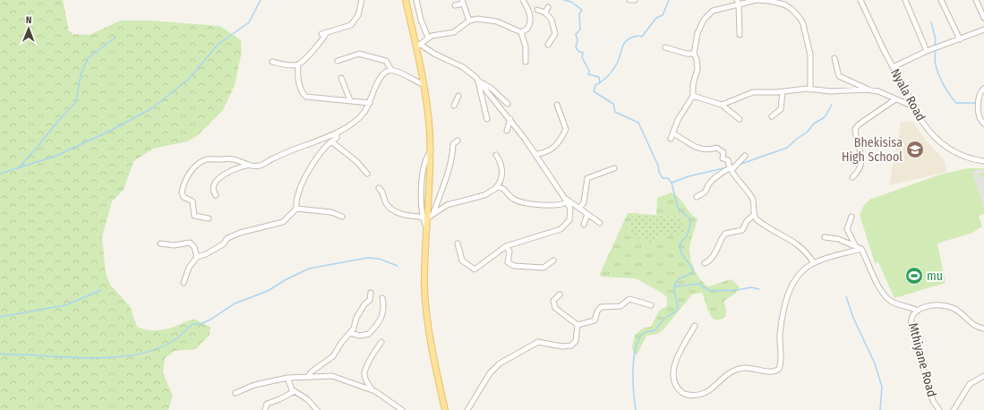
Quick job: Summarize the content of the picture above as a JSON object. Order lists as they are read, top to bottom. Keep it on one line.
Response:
{"streets":{"street":["Nyala Road","Mthiyane Road"]},"places":{"school or university":["Bhekisisa High School"],"sports":["mu"]},"north":"top"}
